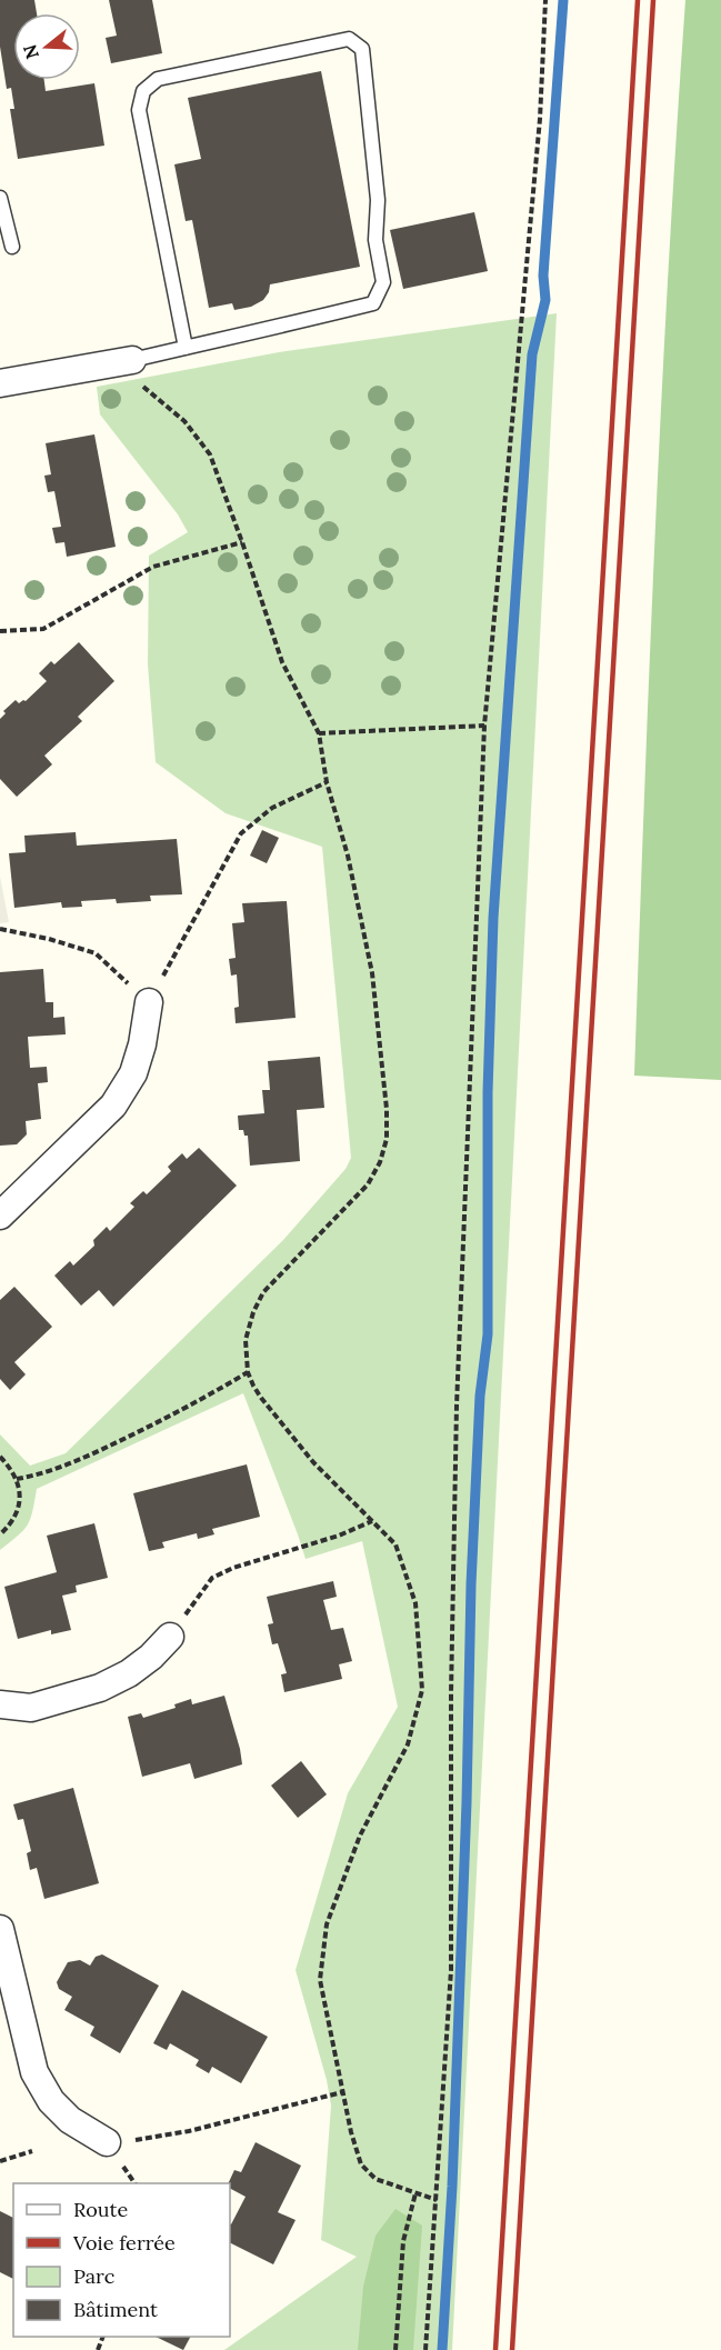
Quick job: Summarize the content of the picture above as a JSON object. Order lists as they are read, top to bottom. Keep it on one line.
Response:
{"legend":["Route","Voie ferrée","Parc","Bâtiment"],"north":"left"}
